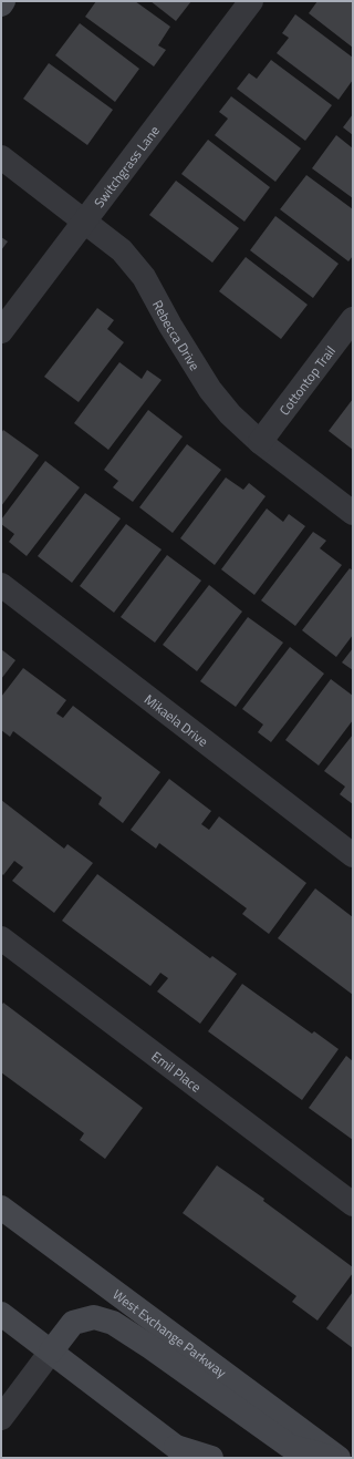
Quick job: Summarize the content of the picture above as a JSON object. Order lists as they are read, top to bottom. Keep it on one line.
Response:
{"streets":{"main road":["West Exchange Parkway"],"street":["Switchgrass Lane","Rebecca Drive","Cottontop Trail","Mikaela Drive","Emil Place"]},"crossings":[["Switchgrass Lane","Rebecca Drive"],["Rebecca Drive","Cottontop Trail"]]}
